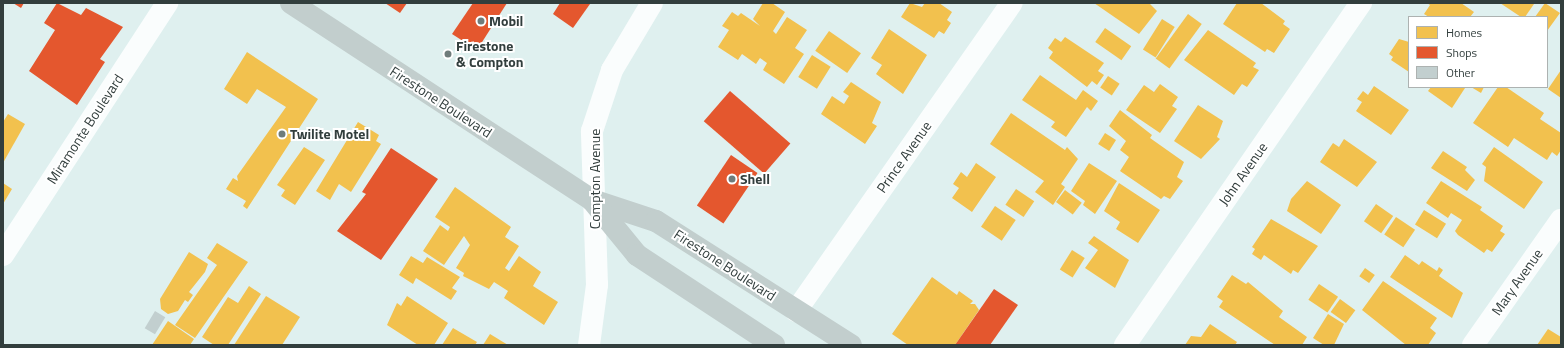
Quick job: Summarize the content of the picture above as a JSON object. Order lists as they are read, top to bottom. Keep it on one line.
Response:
{"streets":{"main road":["Firestone Boulevard"],"street":["Miramonte Boulevard","Prince Avenue","John Avenue","Compton Avenue","Mary Avenue"]},"crossings":[["Firestone Boulevard","Prince Avenue"],["Firestone Boulevard","Compton Avenue"]],"places":["Mobil","Firestone & Compton","Twilite Motel","Shell"],"legend":["Homes","Shops","Other"]}
